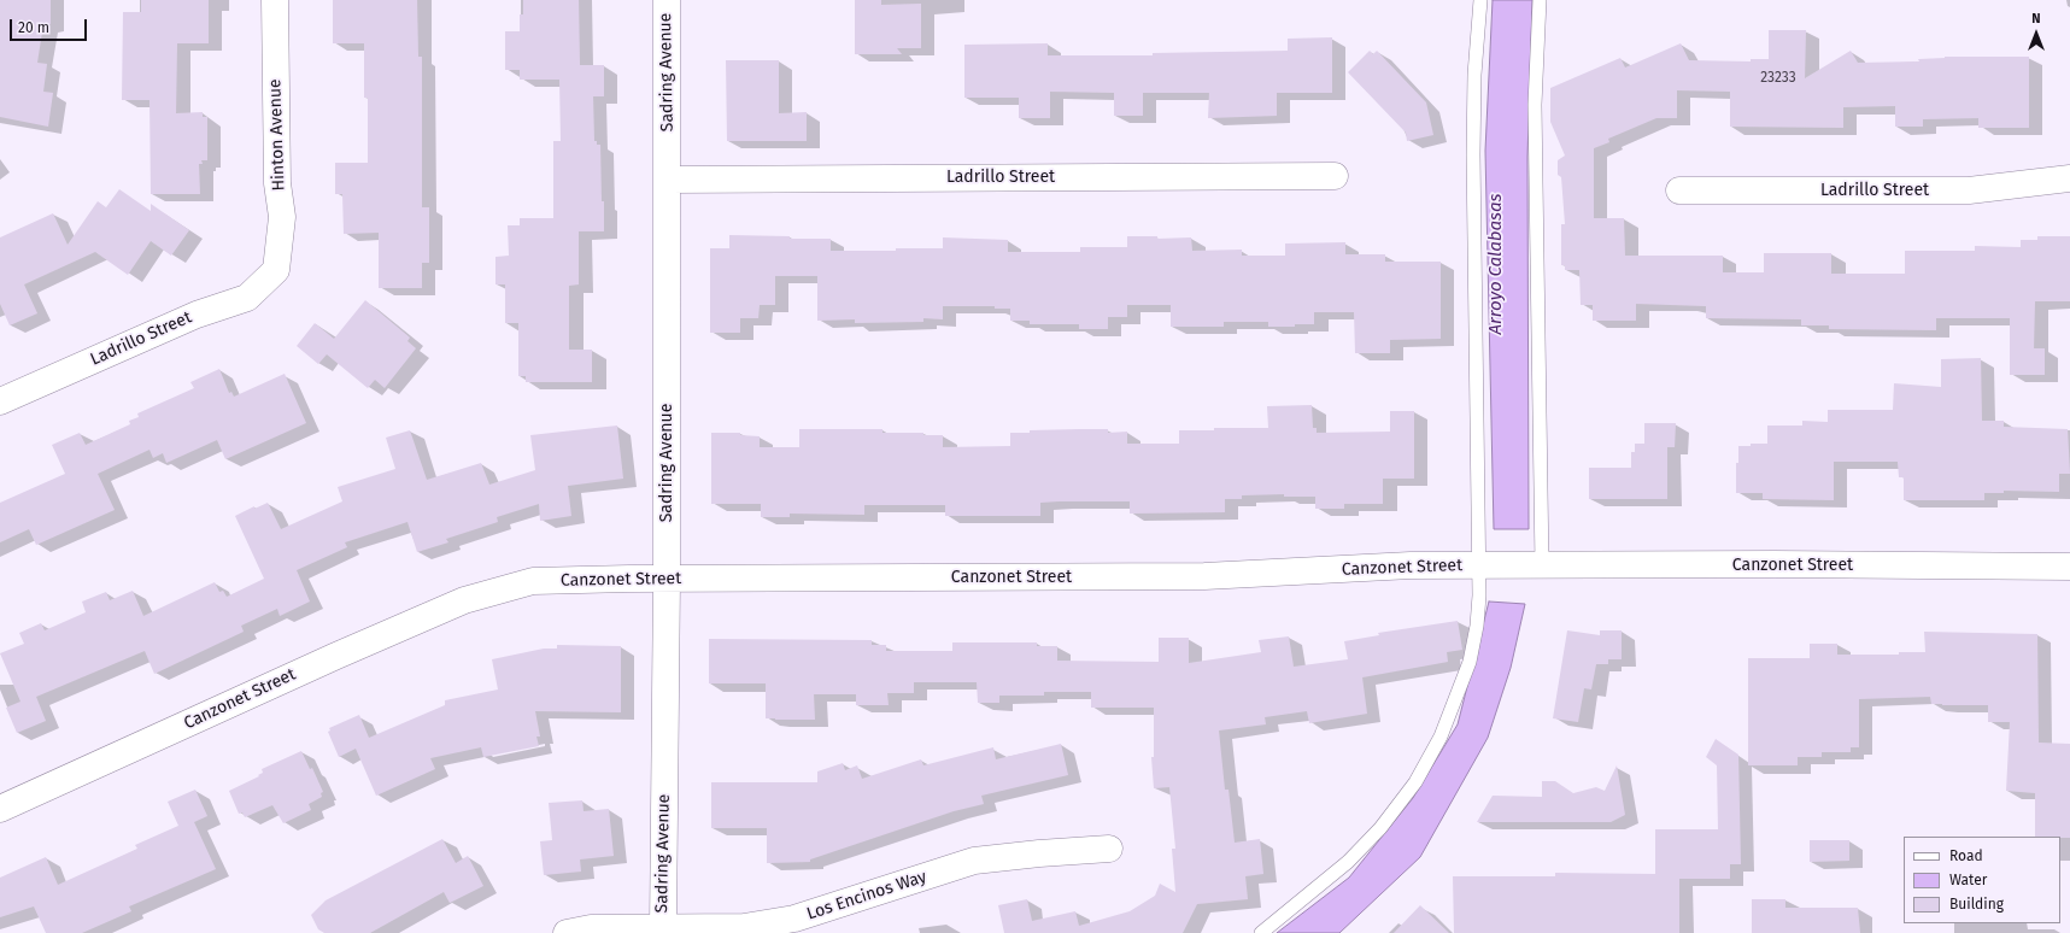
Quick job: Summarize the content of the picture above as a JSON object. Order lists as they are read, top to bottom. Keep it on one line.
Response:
{"streets":{"street":["Sadring Avenue","Hinton Avenue","Ladrillo Street","Canzonet Street","Los Encinos Way"]},"crossings":[["Sadring Avenue","Ladrillo Street"],["Sadring Avenue","Canzonet Street"],["Sadring Avenue","Los Encinos Way"],["Hinton Avenue","Ladrillo Street"]],"water":["Arroyo Calabasas"],"house_numbers":["23233"],"legend":["Road","Water","Building"],"scale_bar":"20 m","north":"top"}
